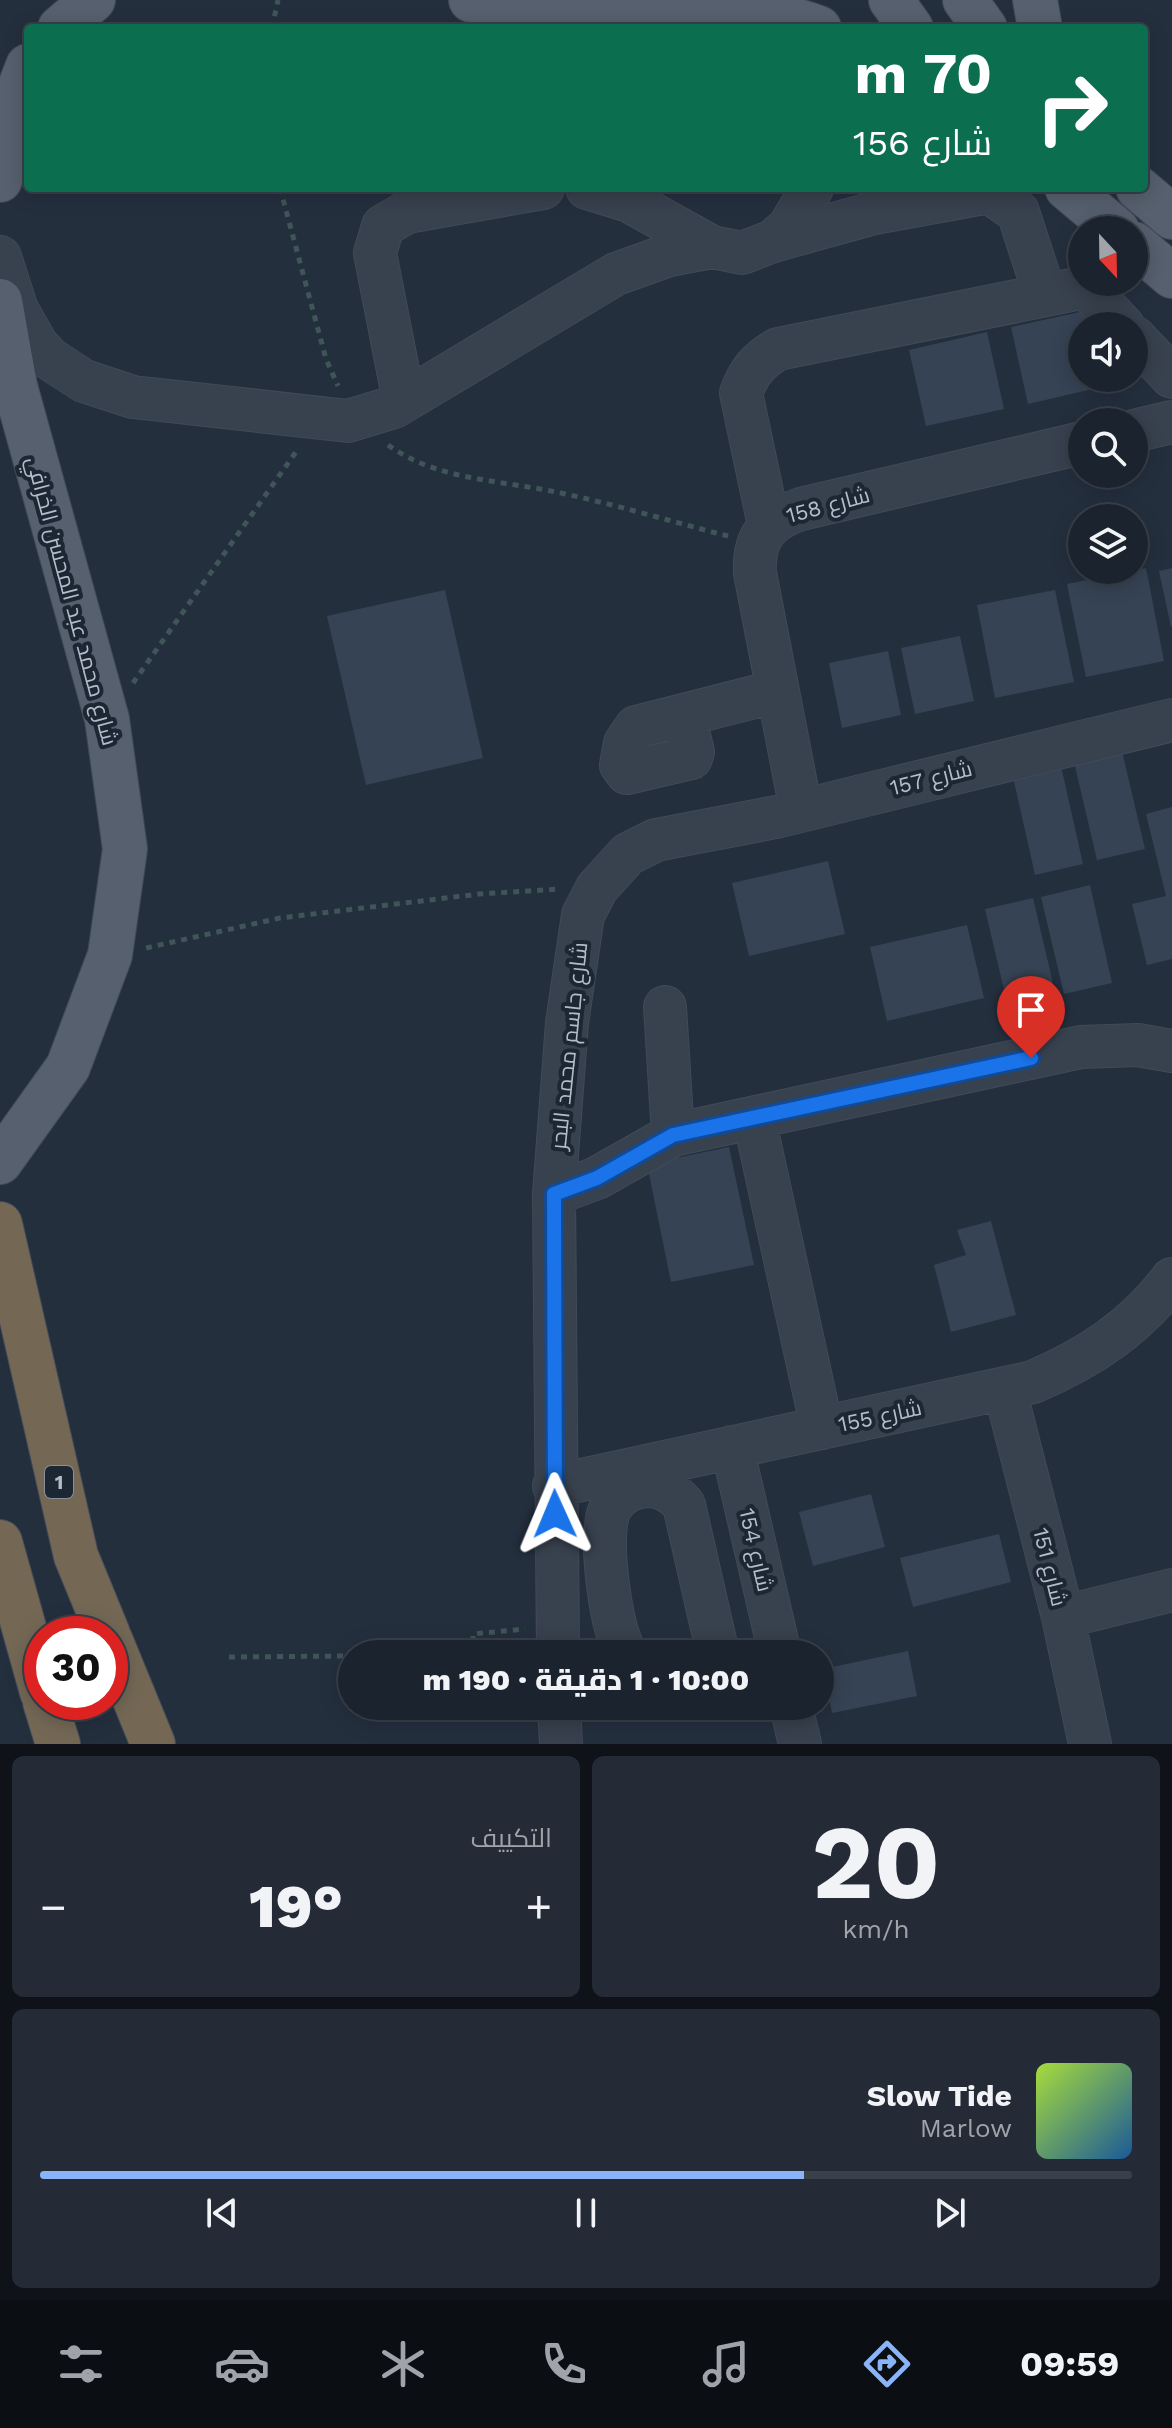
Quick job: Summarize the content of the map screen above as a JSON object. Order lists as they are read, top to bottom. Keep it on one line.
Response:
{"streets":{"highway":["1"],"main road":["شارع محمد عبد المحسن الخرافي"],"street":["شارع 158","شارع 157","شارع جاسم محمد البحر","شارع 155","شارع 154","شارع 151"]},"crossings":[["شارع 157","شارع جاسم محمد البحر"],["شارع جاسم محمد البحر","شارع 155"],["شارع 155","شارع 154"],["شارع 155","شارع 151"]],"north":"bottom","page":{"turn":["70 m","شارع 156"],"limit":"30","trip":"10:00 · 1 دقيقة · 190 m","tile":[["20","km/h"],"التكييف"],"heat":["−","19°","+"],"song":["Slow Tide","Marlow"],"tabs":"09:59"}}
